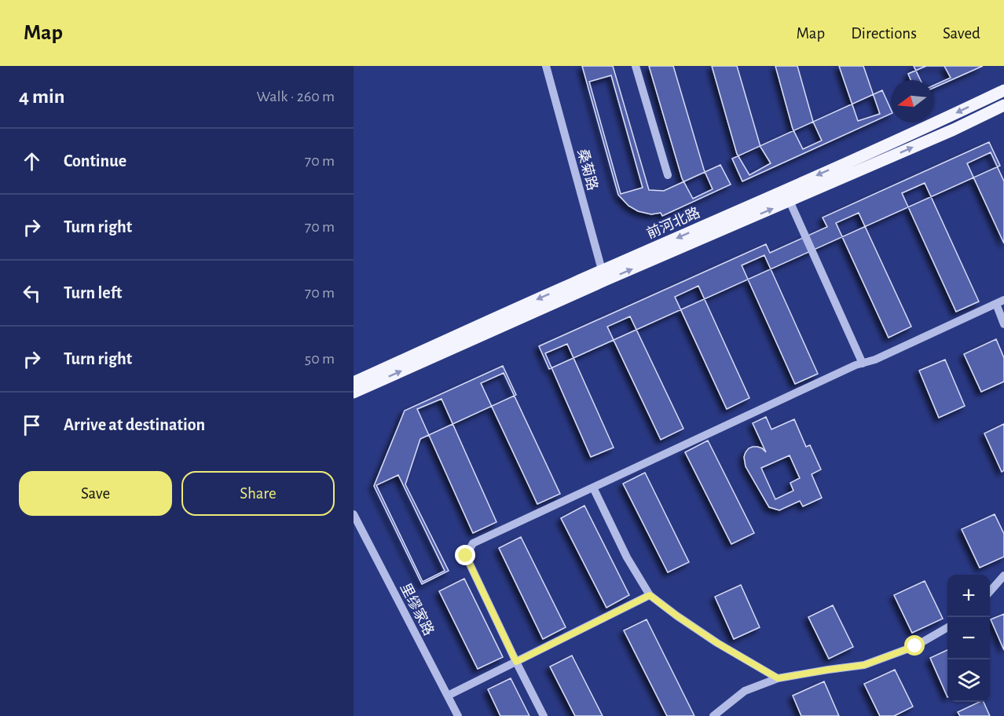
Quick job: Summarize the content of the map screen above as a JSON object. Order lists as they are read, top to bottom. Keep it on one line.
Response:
{"streets":{"main road":["前河北路"],"street":["桑菊路","里缪家路"]},"crossings":[["桑菊路","前河北路"]],"north":"left","page":{"header":"Map","nav":["Map","Directions","Saved"],"heading":["4 min","Walk · 260 m"],"list":[["Continue","70 m"],["Turn right","70 m"],["Turn left","70 m"],["Turn right","50 m"],"Arrive at destination"],"buttons":["Save","Share"],"map_buttons":["+","−"]}}
